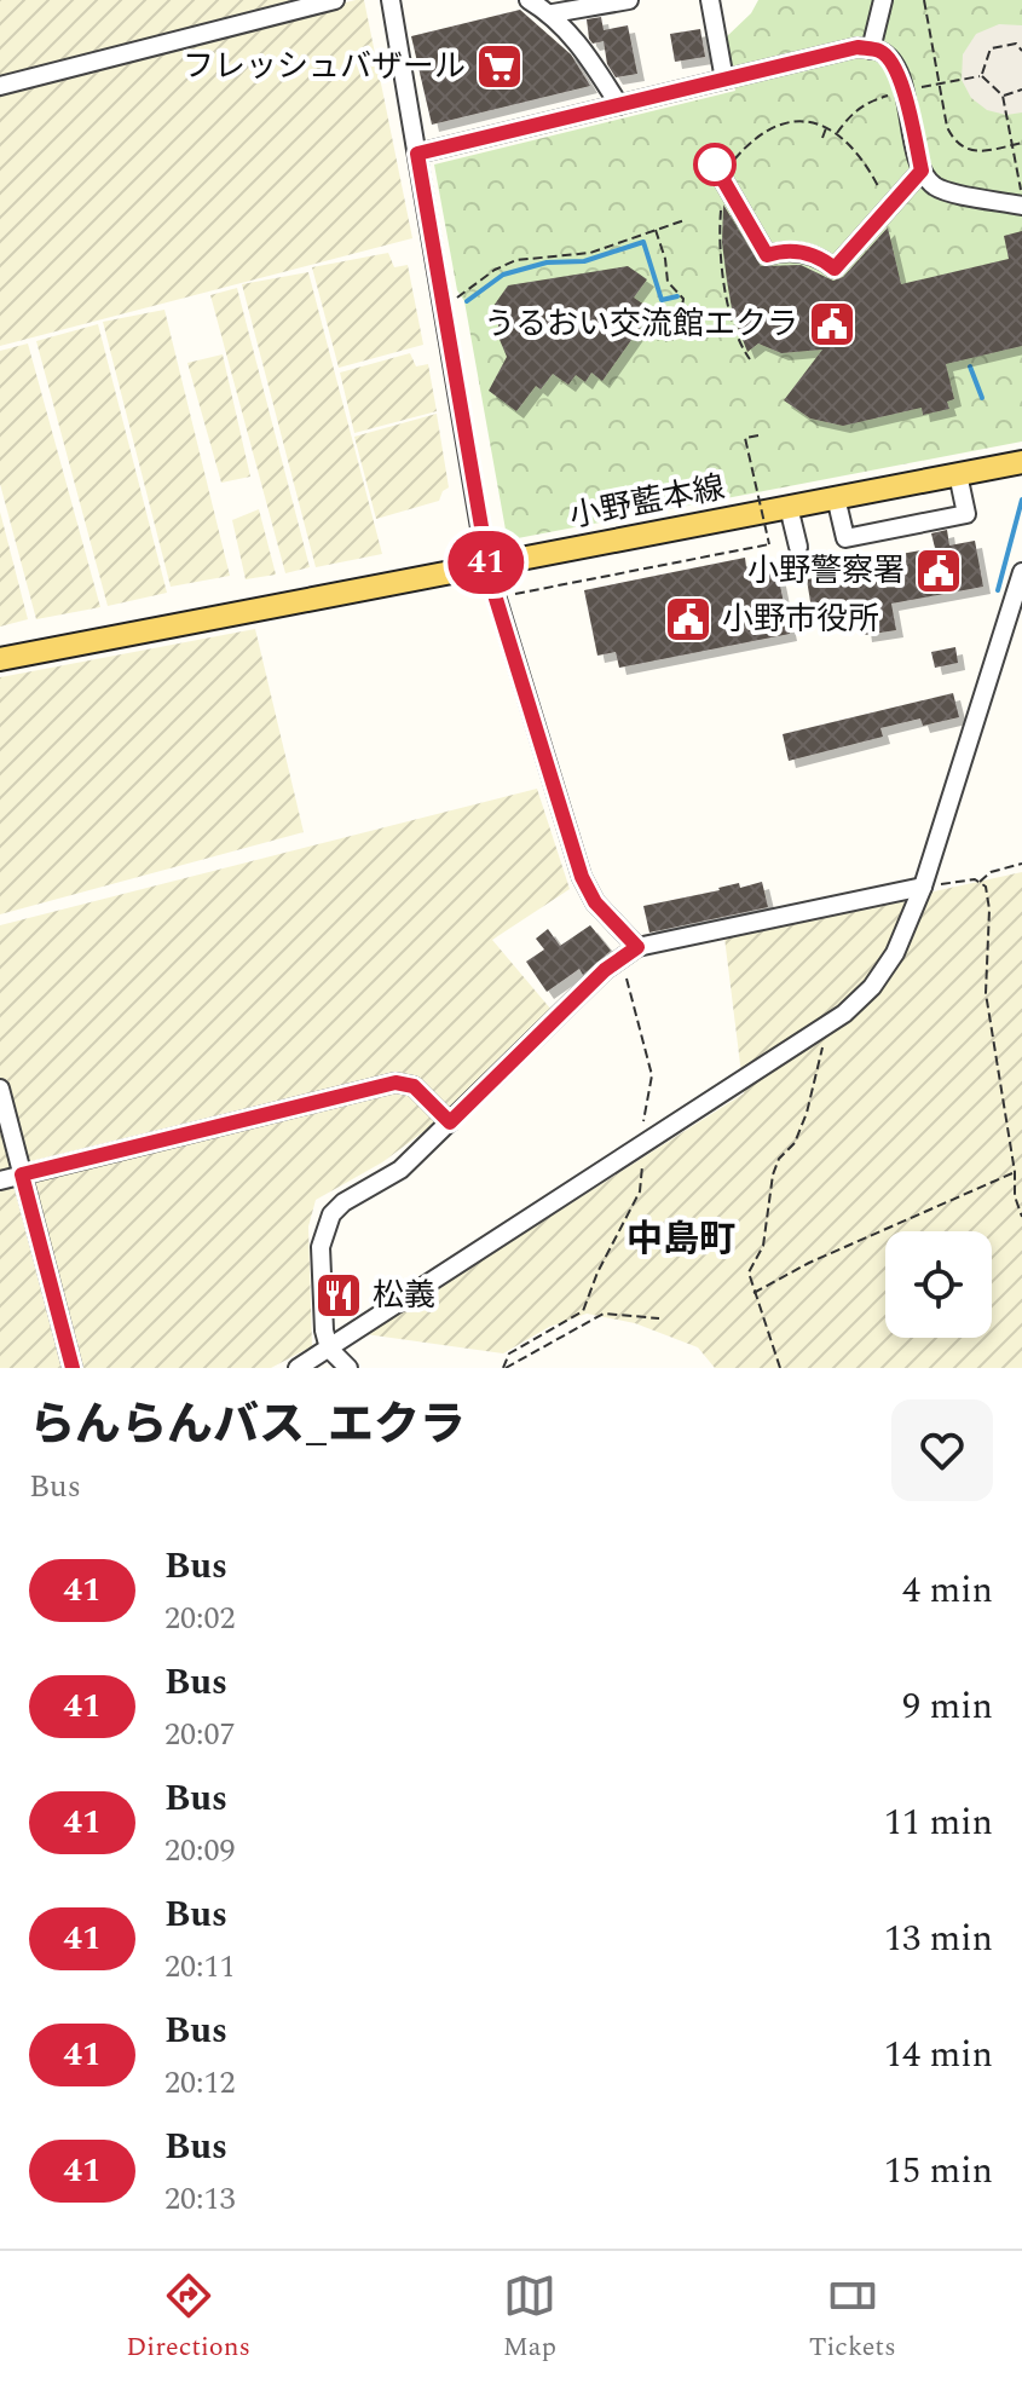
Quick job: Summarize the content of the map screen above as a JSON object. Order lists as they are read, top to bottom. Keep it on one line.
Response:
{"streets":{"main road":["小野藍本線"]},"districts":["中島町"],"places":{"supermarket":["フレッシュバザール"],"public building":["うるおい交流館エクラ","小野警察署","小野市役所"],"restaurant":["松義"]},"lines":["bus line 41"],"page":{"on_map":"41","heading":["らんらんバス_エクラ","Bus"],"list":[{"mark":"41","name":"Bus","note":"20:02","value":"4 min"},{"mark":"41","name":"Bus","note":"20:07","value":"9 min"},{"mark":"41","name":"Bus","note":"20:09","value":"11 min"},{"mark":"41","name":"Bus","note":"20:11","value":"13 min"},{"mark":"41","name":"Bus","note":"20:12","value":"14 min"},{"mark":"41","name":"Bus","note":"20:13","value":"15 min"}],"tabs":["Directions","Map","Tickets"]}}
